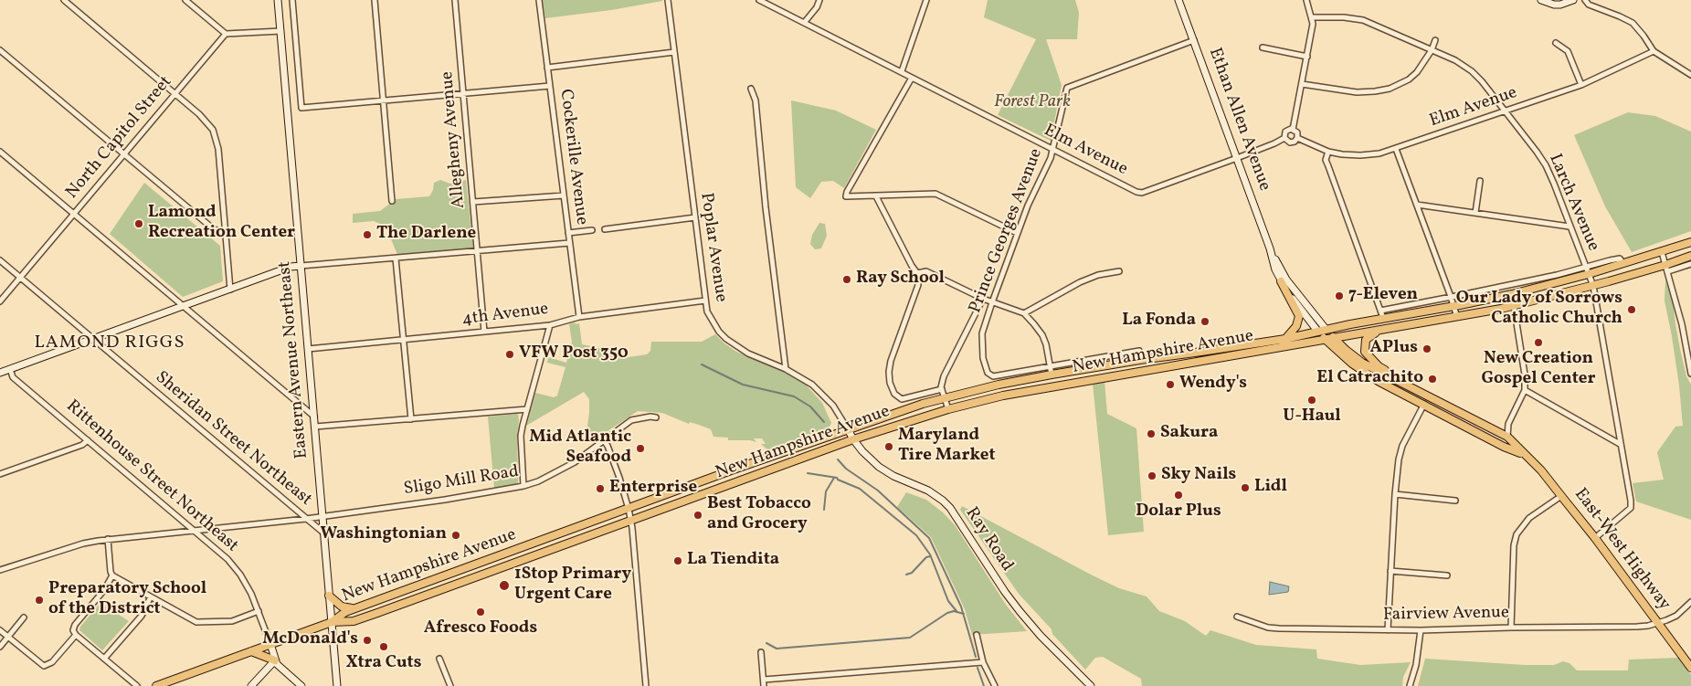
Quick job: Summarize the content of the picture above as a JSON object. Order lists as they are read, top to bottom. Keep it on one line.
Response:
{"streets":{"main road":["New Hampshire Avenue","East-West Highway"],"street":["Elm Avenue","Ethan Allen Avenue","North Capitol Street","Allegheny Avenue","Cockerille Avenue","Larch Avenue","Prince Georges Avenue","Poplar Avenue","4th Avenue","Eastern Avenue Northeast","Sheridan Street Northeast","Rittenhouse Street Northeast","Sligo Mill Road","Ray Road","Fairview Avenue"]},"crossings":[["Elm Avenue","Ethan Allen Avenue"],["Elm Avenue","Larch Avenue"],["Elm Avenue","Prince Georges Avenue"],["Ethan Allen Avenue","Prince Georges Avenue"],["Ethan Allen Avenue","New Hampshire Avenue"],["Ethan Allen Avenue","East-West Highway"],["North Capitol Street","Sheridan Street Northeast"],["Allegheny Avenue","4th Avenue"],["Cockerille Avenue","4th Avenue"],["Larch Avenue","New Hampshire Avenue"],["Larch Avenue","East-West Highway"],["Prince Georges Avenue","New Hampshire Avenue"],["Poplar Avenue","4th Avenue"],["Poplar Avenue","New Hampshire Avenue"],["Poplar Avenue","Ray Road"],["4th Avenue","Eastern Avenue Northeast"],["New Hampshire Avenue","Eastern Avenue Northeast"],["New Hampshire Avenue","Ray Road"],["New Hampshire Avenue","East-West Highway"],["Eastern Avenue Northeast","Sheridan Street Northeast"],["Eastern Avenue Northeast","Sligo Mill Road"],["Sheridan Street Northeast","Sligo Mill Road"],["Rittenhouse Street Northeast","Sligo Mill Road"],["East-West Highway","Fairview Avenue"]],"districts":["LAMOND RIGGS"],"parks":["Forest Park"],"places":["Lamond Recreation Center","The Darlene","Ray School","7-Eleven","Our Lady of Sorrows Catholic Church","La Fonda","New Creation Gospel Center","APlus","VFW Post 350","El Catrachito","Wendy's","U-Haul","Sakura","Maryland Tire Market","Mid Atlantic Seafood","Sky Nails","Lidl","Enterprise","Dolar Plus","Best Tobacco and Grocery","Washingtonian","La Tiendita","1Stop Primary Urgent Care","Preparatory School of the District","Afresco Foods","McDonald's","Xtra Cuts"]}
